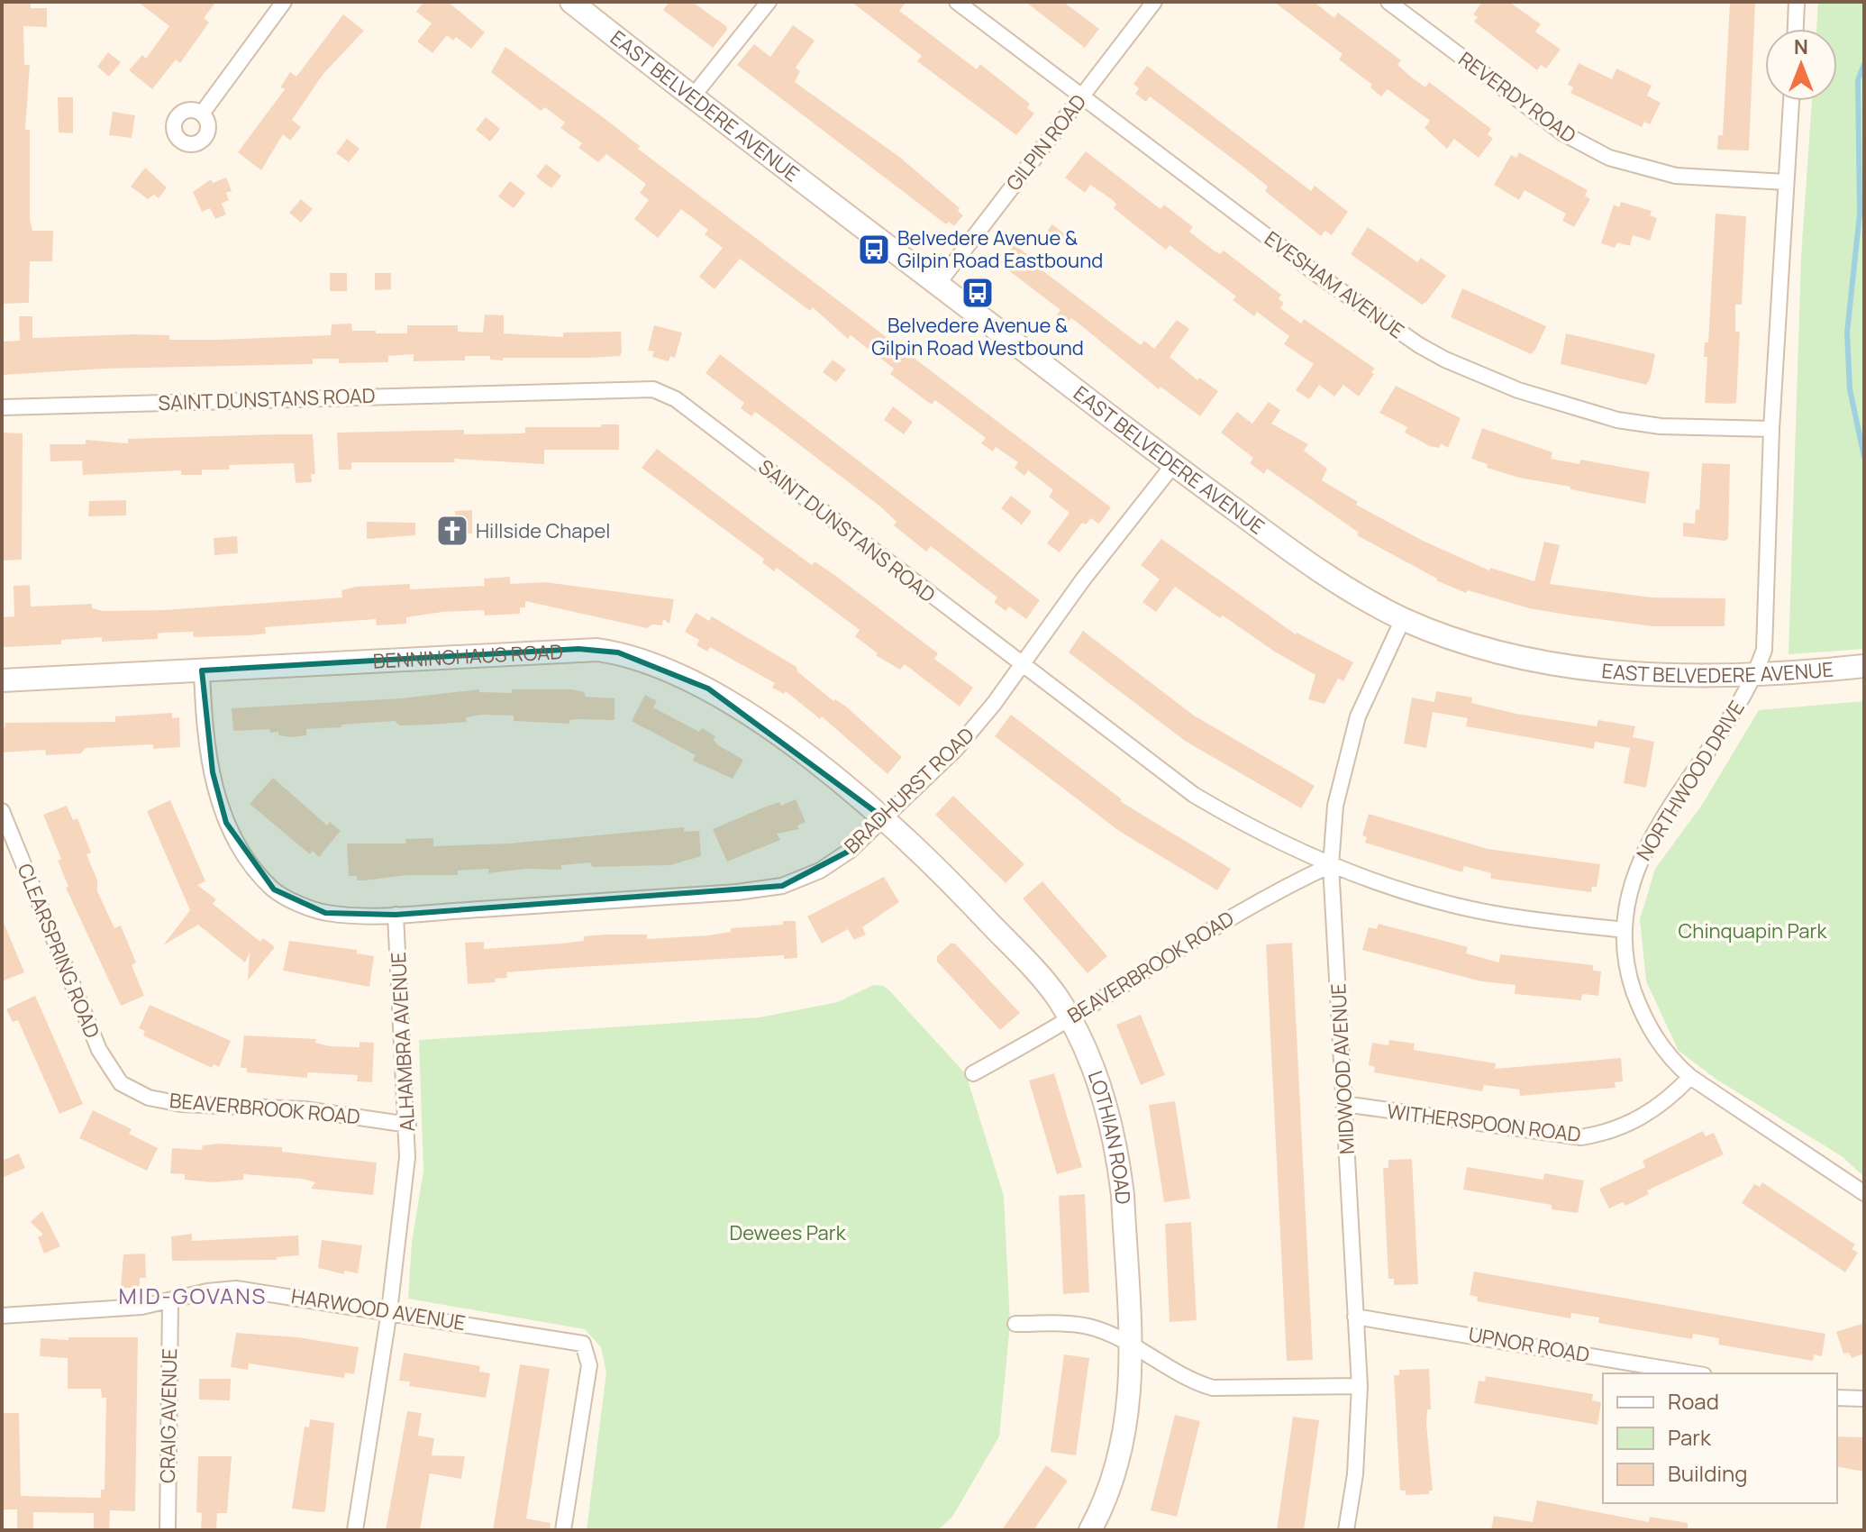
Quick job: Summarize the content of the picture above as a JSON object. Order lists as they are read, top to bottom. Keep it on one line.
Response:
{"streets":{"street":["REVERDY ROAD","EAST BELVEDERE AVENUE","GILPIN ROAD","EVESHAM AVENUE","SAINT DUNSTANS ROAD","BENNINGHAUS ROAD","NORTHWOOD DRIVE","BRADHURST ROAD","CLEARSPRING ROAD","BEAVERBROOK ROAD","ALHAMBRA AVENUE","MIDWOOD AVENUE","WITHERSPOON ROAD","LOTHIAN ROAD","HARWOOD AVENUE","UPNOR ROAD","CRAIG AVENUE"]},"crossings":[["REVERDY ROAD","NORTHWOOD DRIVE"],["EAST BELVEDERE AVENUE","GILPIN ROAD"],["EAST BELVEDERE AVENUE","NORTHWOOD DRIVE"],["EAST BELVEDERE AVENUE","BRADHURST ROAD"],["EAST BELVEDERE AVENUE","MIDWOOD AVENUE"],["GILPIN ROAD","EVESHAM AVENUE"],["EVESHAM AVENUE","NORTHWOOD DRIVE"],["SAINT DUNSTANS ROAD","NORTHWOOD DRIVE"],["SAINT DUNSTANS ROAD","BRADHURST ROAD"],["SAINT DUNSTANS ROAD","BEAVERBROOK ROAD"],["SAINT DUNSTANS ROAD","MIDWOOD AVENUE"],["BENNINGHAUS ROAD","BRADHURST ROAD"],["BENNINGHAUS ROAD","LOTHIAN ROAD"],["NORTHWOOD DRIVE","WITHERSPOON ROAD"],["BRADHURST ROAD","ALHAMBRA AVENUE"],["BRADHURST ROAD","LOTHIAN ROAD"],["CLEARSPRING ROAD","BEAVERBROOK ROAD"],["BEAVERBROOK ROAD","ALHAMBRA AVENUE"],["BEAVERBROOK ROAD","MIDWOOD AVENUE"],["BEAVERBROOK ROAD","LOTHIAN ROAD"],["ALHAMBRA AVENUE","HARWOOD AVENUE"],["MIDWOOD AVENUE","WITHERSPOON ROAD"],["MIDWOOD AVENUE","UPNOR ROAD"],["HARWOOD AVENUE","CRAIG AVENUE"]],"districts":["MID-GOVANS"],"parks":["Chinquapin Park","Dewees Park"],"places":{"bus stop":["Belvedere Avenue & Gilpin Road Eastbound","Belvedere Avenue & Gilpin Road Westbound"],"church":["Hillside Chapel"]},"legend":["Road","Park","Building"],"north":"top"}
